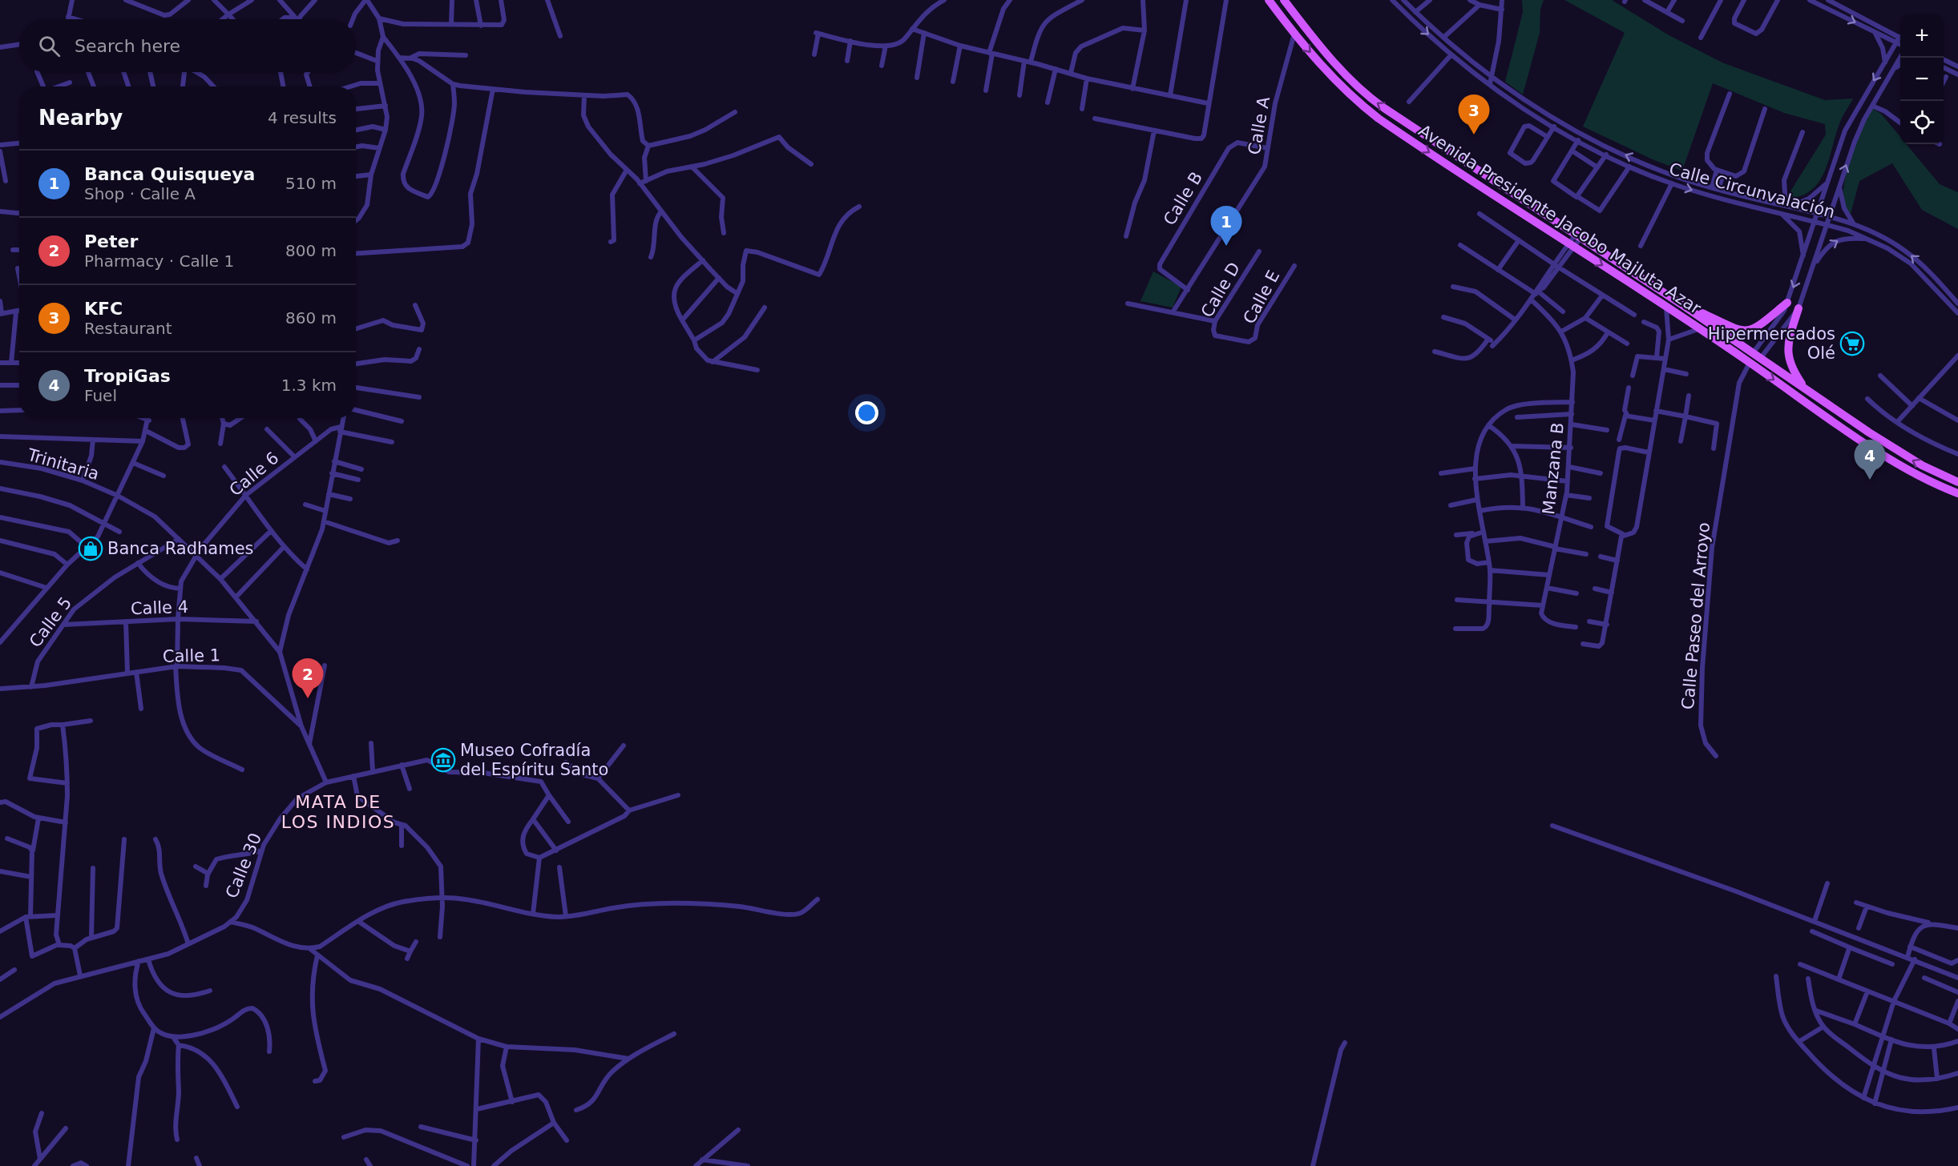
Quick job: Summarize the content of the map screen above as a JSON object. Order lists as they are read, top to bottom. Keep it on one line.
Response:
{"streets":{"main road":["Avenida Presidente Jacobo Majluta Azar"],"street":["Calle A","Calle Circunvalación","Calle B","Calle D","Calle E","Trinitaria","Manzana B","Calle 6","Calle 4","Calle Paseo del Arroyo","Calle 5","Calle 1","Calle 30"]},"crossings":[["Calle A","Calle B"],["Calle A","Avenida Presidente Jacobo Majluta Azar"],["Avenida Presidente Jacobo Majluta Azar","Calle Paseo del Arroyo"],["Calle D","Calle E"],["Trinitaria","Calle 6"],["Trinitaria","Calle 4"],["Trinitaria","Calle 5"],["Calle 6","Calle 4"],["Calle 6","Calle 1"],["Calle 4","Calle 5"],["Calle 5","Calle 1"],["Calle 1","Calle 30"]],"districts":["MATA DE LOS INDIOS"],"places":{"supermarket":["Hipermercados Olé"],"shop":["Banca Radhames"],"museum":["Museo Cofradía del Espíritu Santo"]},"page":{"map_buttons":["+","−"],"search":"Search here","heading":["Nearby","4 results"],"pins":["3","1","4","2"],"list":[{"mark":"1","name":"Banca Quisqueya","note":"Shop · Calle A","value":"510 m"},{"mark":"2","name":"Peter","note":"Pharmacy · Calle 1","value":"800 m"},{"mark":"3","name":"KFC","note":"Restaurant","value":"860 m"},{"mark":"4","name":"TropiGas","note":"Fuel","value":"1.3 km"}]}}
